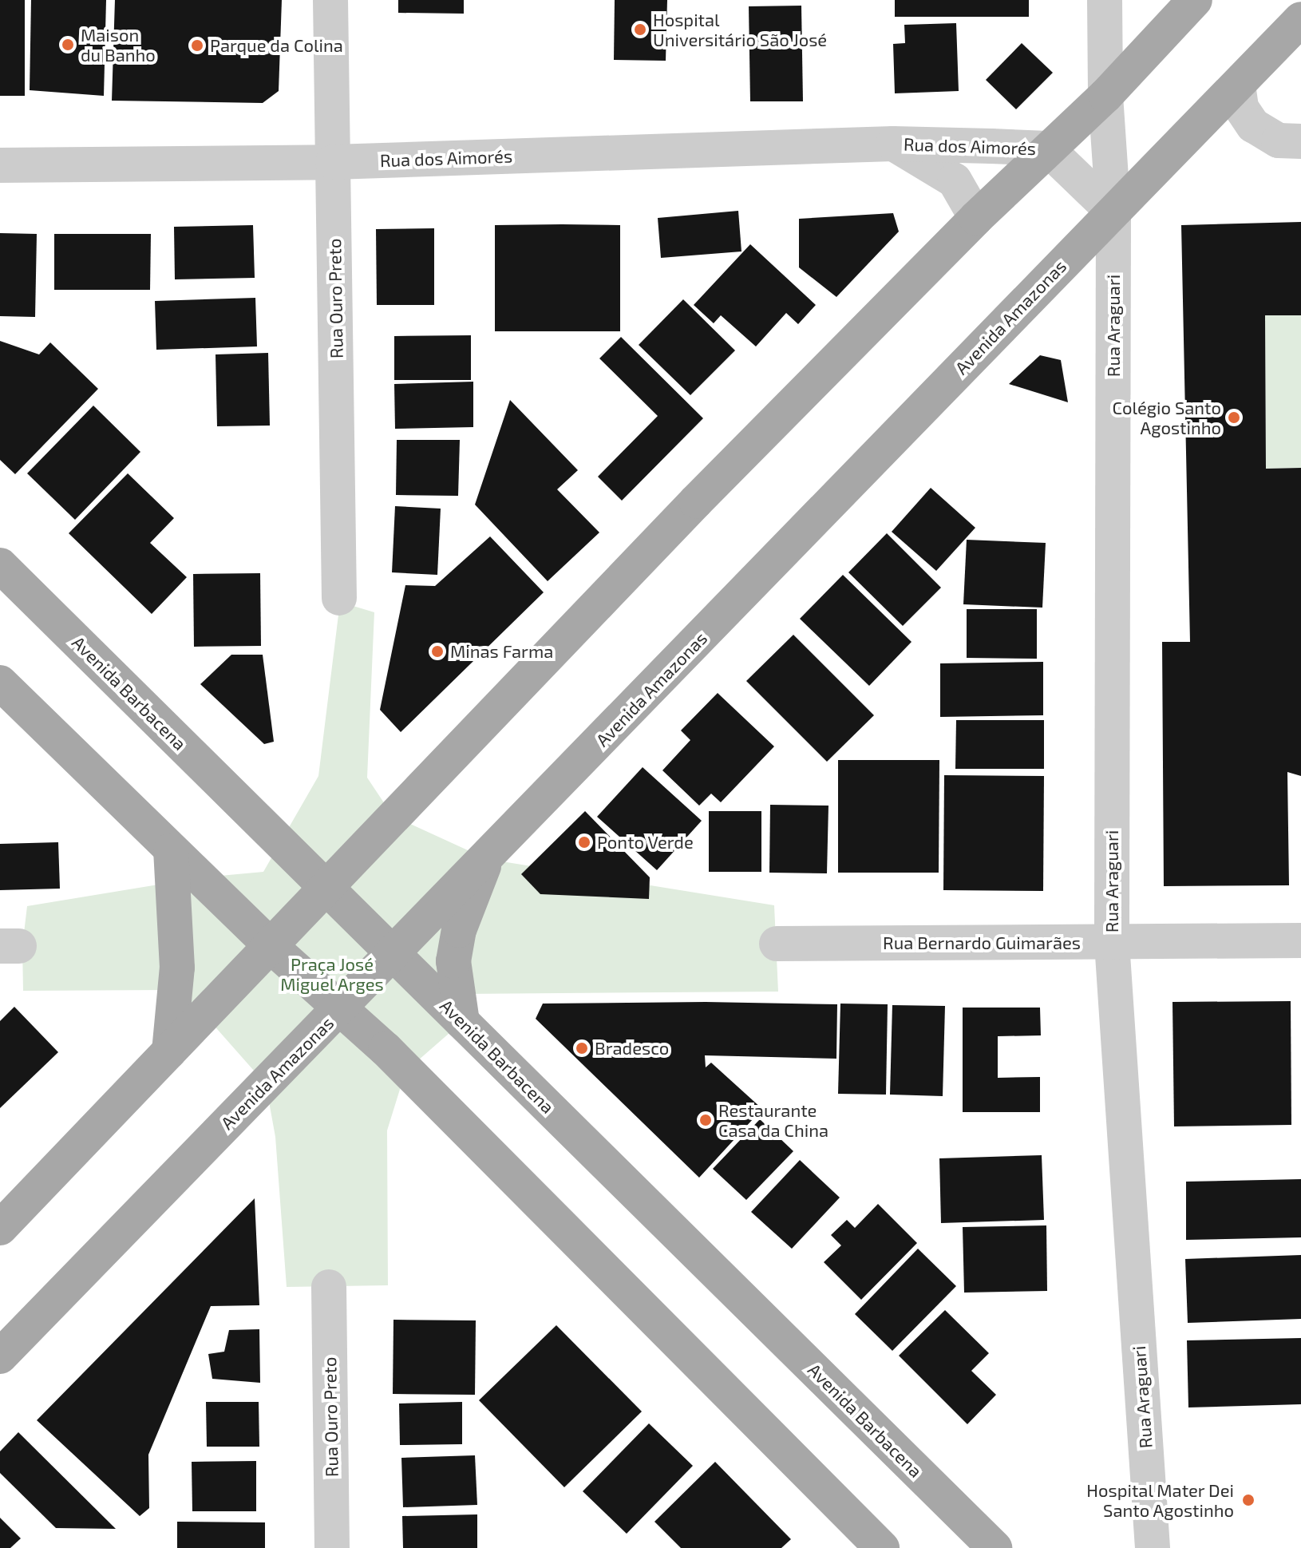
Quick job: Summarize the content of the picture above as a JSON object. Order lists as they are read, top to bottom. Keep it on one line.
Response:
{"streets":{"main road":["Avenida Amazonas","Avenida Barbacena"],"street":["Rua dos Aimorés","Rua Ouro Preto","Rua Araguari","Rua Bernardo Guimarães"]},"crossings":[["Rua dos Aimorés","Rua Ouro Preto"],["Avenida Amazonas","Rua Araguari"],["Avenida Amazonas","Avenida Barbacena"],["Rua Araguari","Rua Bernardo Guimarães"]],"parks":["Praça José Miguel Arges"],"places":["Hospital Universitário São José","Maison du Banho","Parque da Colina","Colégio Santo Agostinho","Minas Farma","Ponto Verde","Bradesco","Restaurante Casa da China","Hospital Mater Dei Santo Agostinho"]}
